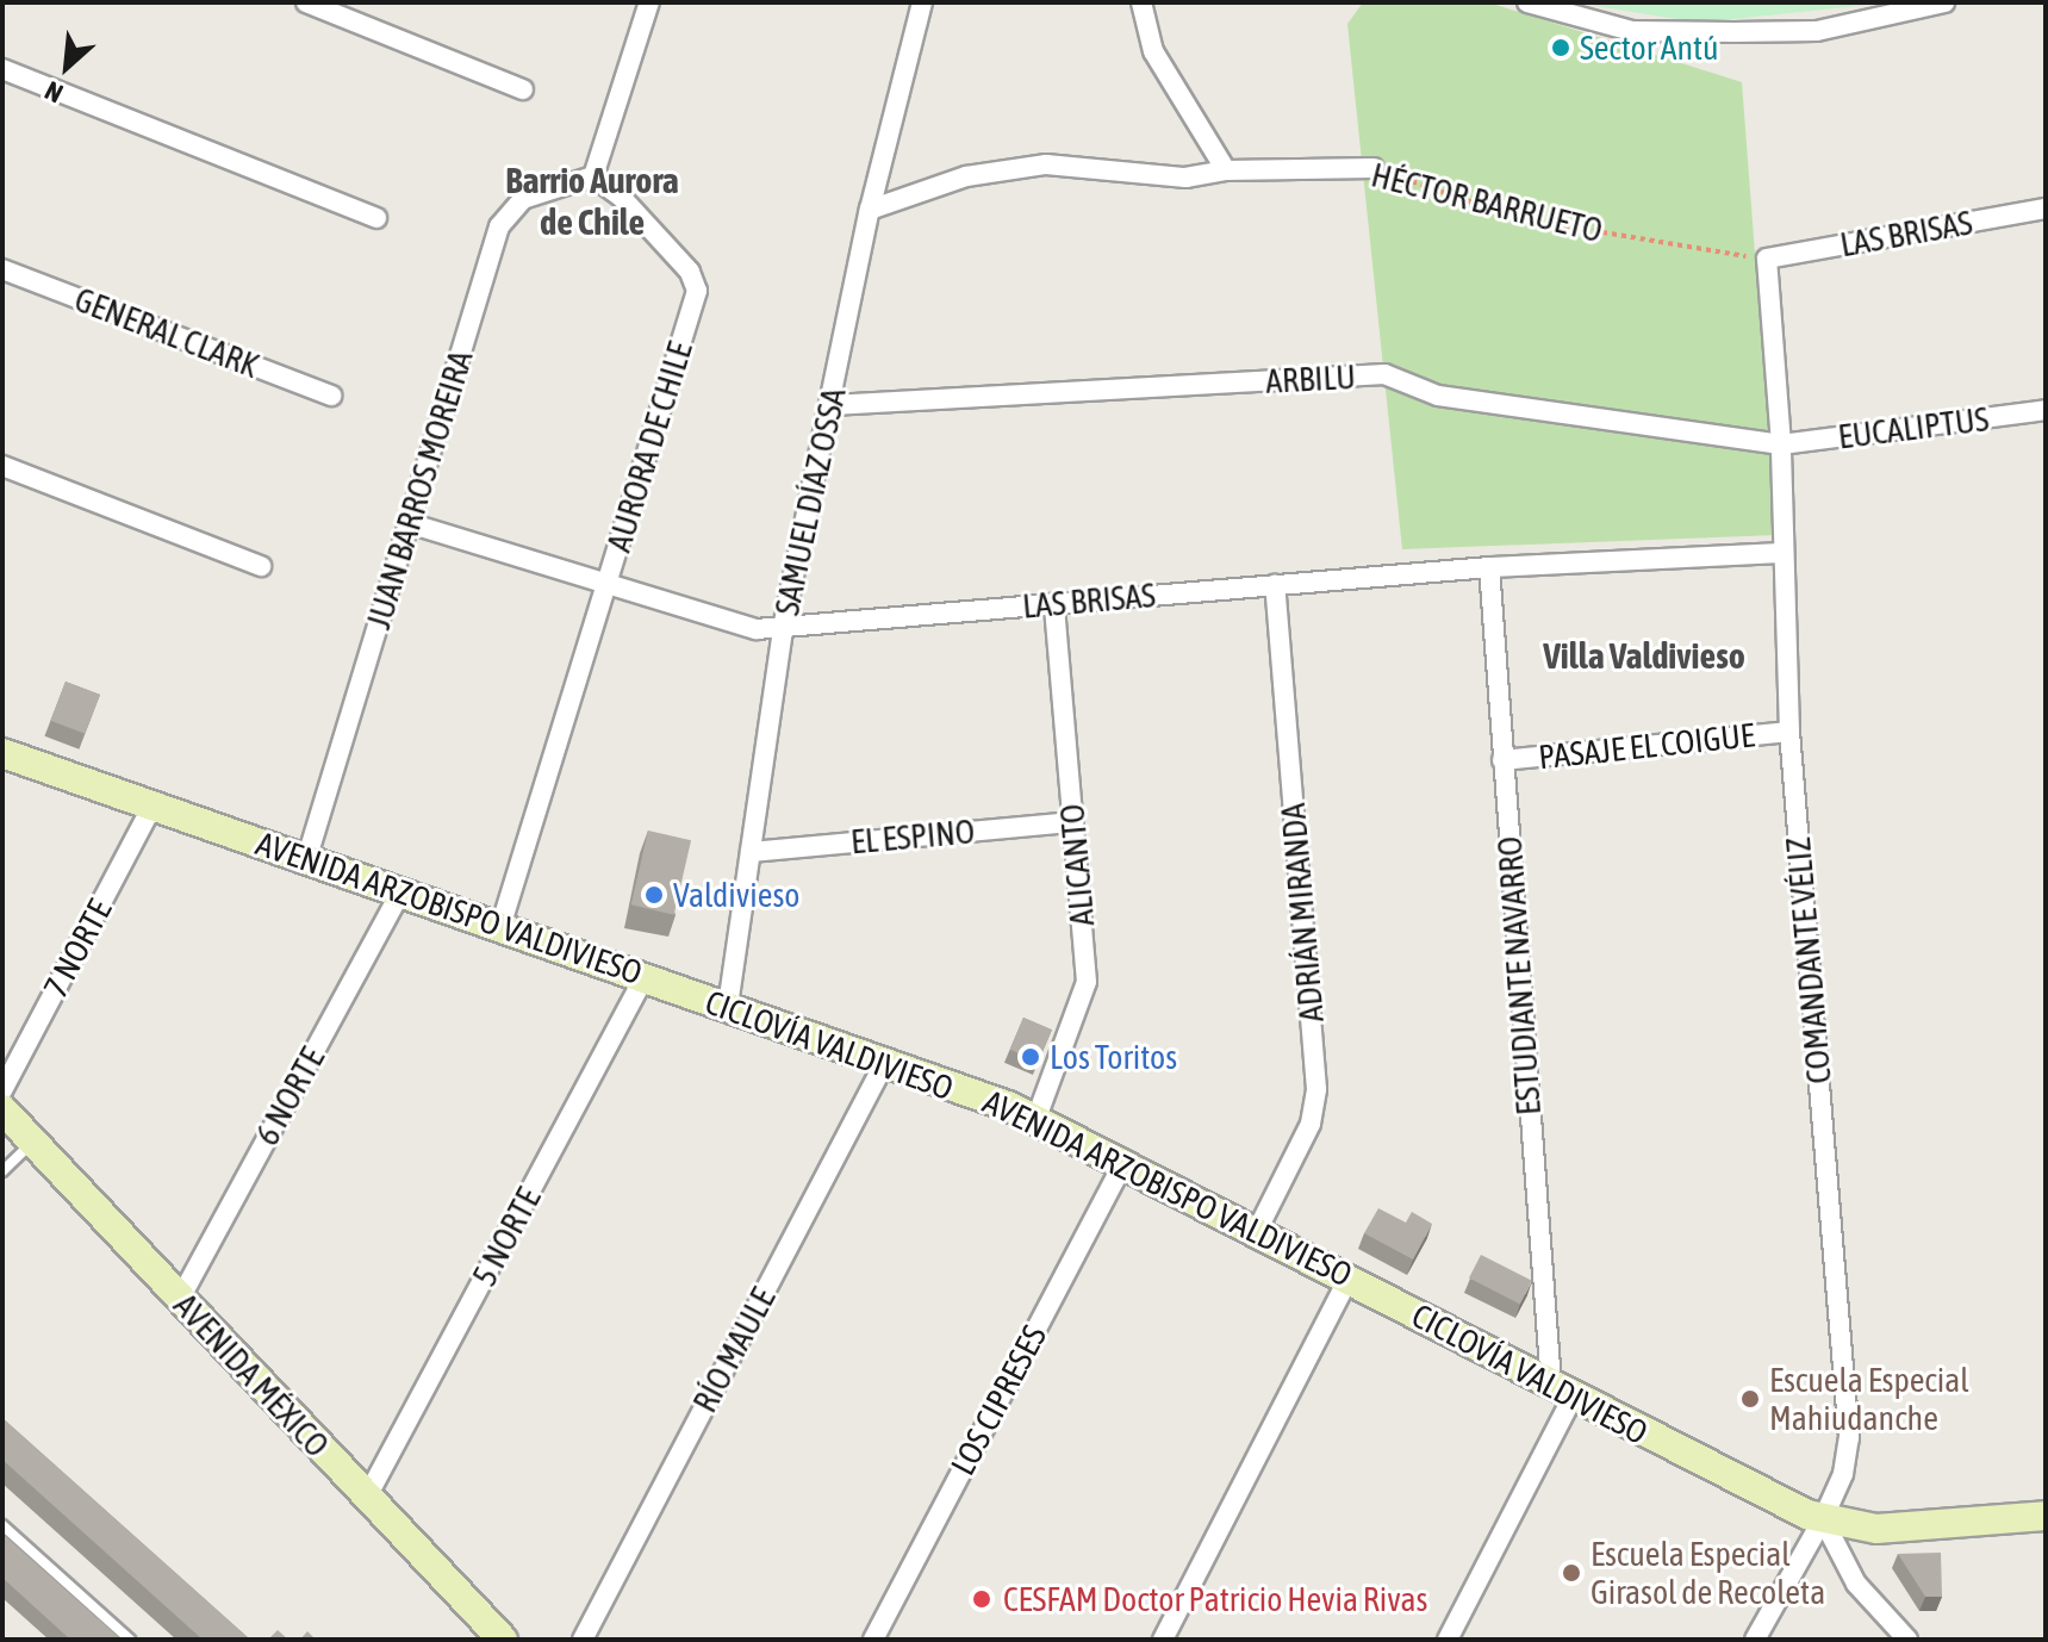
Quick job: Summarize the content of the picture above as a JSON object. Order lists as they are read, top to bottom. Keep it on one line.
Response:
{"streets":{"street":["HÉCTOR BARRUETO","LAS BRISAS","GENERAL CLARK","ARBILU","EUCALIPTUS","AURORA DE CHILE","JUAN BARROS MOREIRA","SAMUEL DÍAZ OSSA","PASAJE EL COIGUE","EL ESPINO","ALICANTO","AVENIDA ARZOBISPO VALDIVIESO","ADRIÁN MIRANDA","7 NORTE","COMANDANTE VÉLIZ","ESTUDIANTE NAVARRO","6 NORTE","5 NORTE","RÍO MAULE","AVENIDA MÉXICO","LOS CIPRESES"]},"crossings":[["HÉCTOR BARRUETO","LAS BRISAS"],["HÉCTOR BARRUETO","SAMUEL DÍAZ OSSA"],["HÉCTOR BARRUETO","COMANDANTE VÉLIZ"],["LAS BRISAS","AURORA DE CHILE"],["LAS BRISAS","JUAN BARROS MOREIRA"],["LAS BRISAS","SAMUEL DÍAZ OSSA"],["LAS BRISAS","ALICANTO"],["LAS BRISAS","ADRIÁN MIRANDA"],["LAS BRISAS","COMANDANTE VÉLIZ"],["LAS BRISAS","ESTUDIANTE NAVARRO"],["ARBILU","EUCALIPTUS"],["ARBILU","SAMUEL DÍAZ OSSA"],["ARBILU","COMANDANTE VÉLIZ"],["EUCALIPTUS","COMANDANTE VÉLIZ"],["AURORA DE CHILE","JUAN BARROS MOREIRA"],["AURORA DE CHILE","AVENIDA ARZOBISPO VALDIVIESO"],["JUAN BARROS MOREIRA","AVENIDA ARZOBISPO VALDIVIESO"],["SAMUEL DÍAZ OSSA","EL ESPINO"],["SAMUEL DÍAZ OSSA","AVENIDA ARZOBISPO VALDIVIESO"],["PASAJE EL COIGUE","COMANDANTE VÉLIZ"],["PASAJE EL COIGUE","ESTUDIANTE NAVARRO"],["EL ESPINO","ALICANTO"],["ALICANTO","AVENIDA ARZOBISPO VALDIVIESO"],["AVENIDA ARZOBISPO VALDIVIESO","ADRIÁN MIRANDA"],["AVENIDA ARZOBISPO VALDIVIESO","7 NORTE"],["AVENIDA ARZOBISPO VALDIVIESO","COMANDANTE VÉLIZ"],["AVENIDA ARZOBISPO VALDIVIESO","ESTUDIANTE NAVARRO"],["AVENIDA ARZOBISPO VALDIVIESO","6 NORTE"],["AVENIDA ARZOBISPO VALDIVIESO","5 NORTE"],["AVENIDA ARZOBISPO VALDIVIESO","RÍO MAULE"],["AVENIDA ARZOBISPO VALDIVIESO","LOS CIPRESES"],["6 NORTE","AVENIDA MÉXICO"],["5 NORTE","AVENIDA MÉXICO"]],"districts":["Barrio Aurora de Chile","Villa Valdivieso"],"places":["Sector Antú","Valdivieso","Los Toritos","Escuela Especial Mahiudanche","Escuela Especial Girasol de Recoleta","CESFAM Doctor Patricio Hevia Rivas"],"north":"bottom left"}
